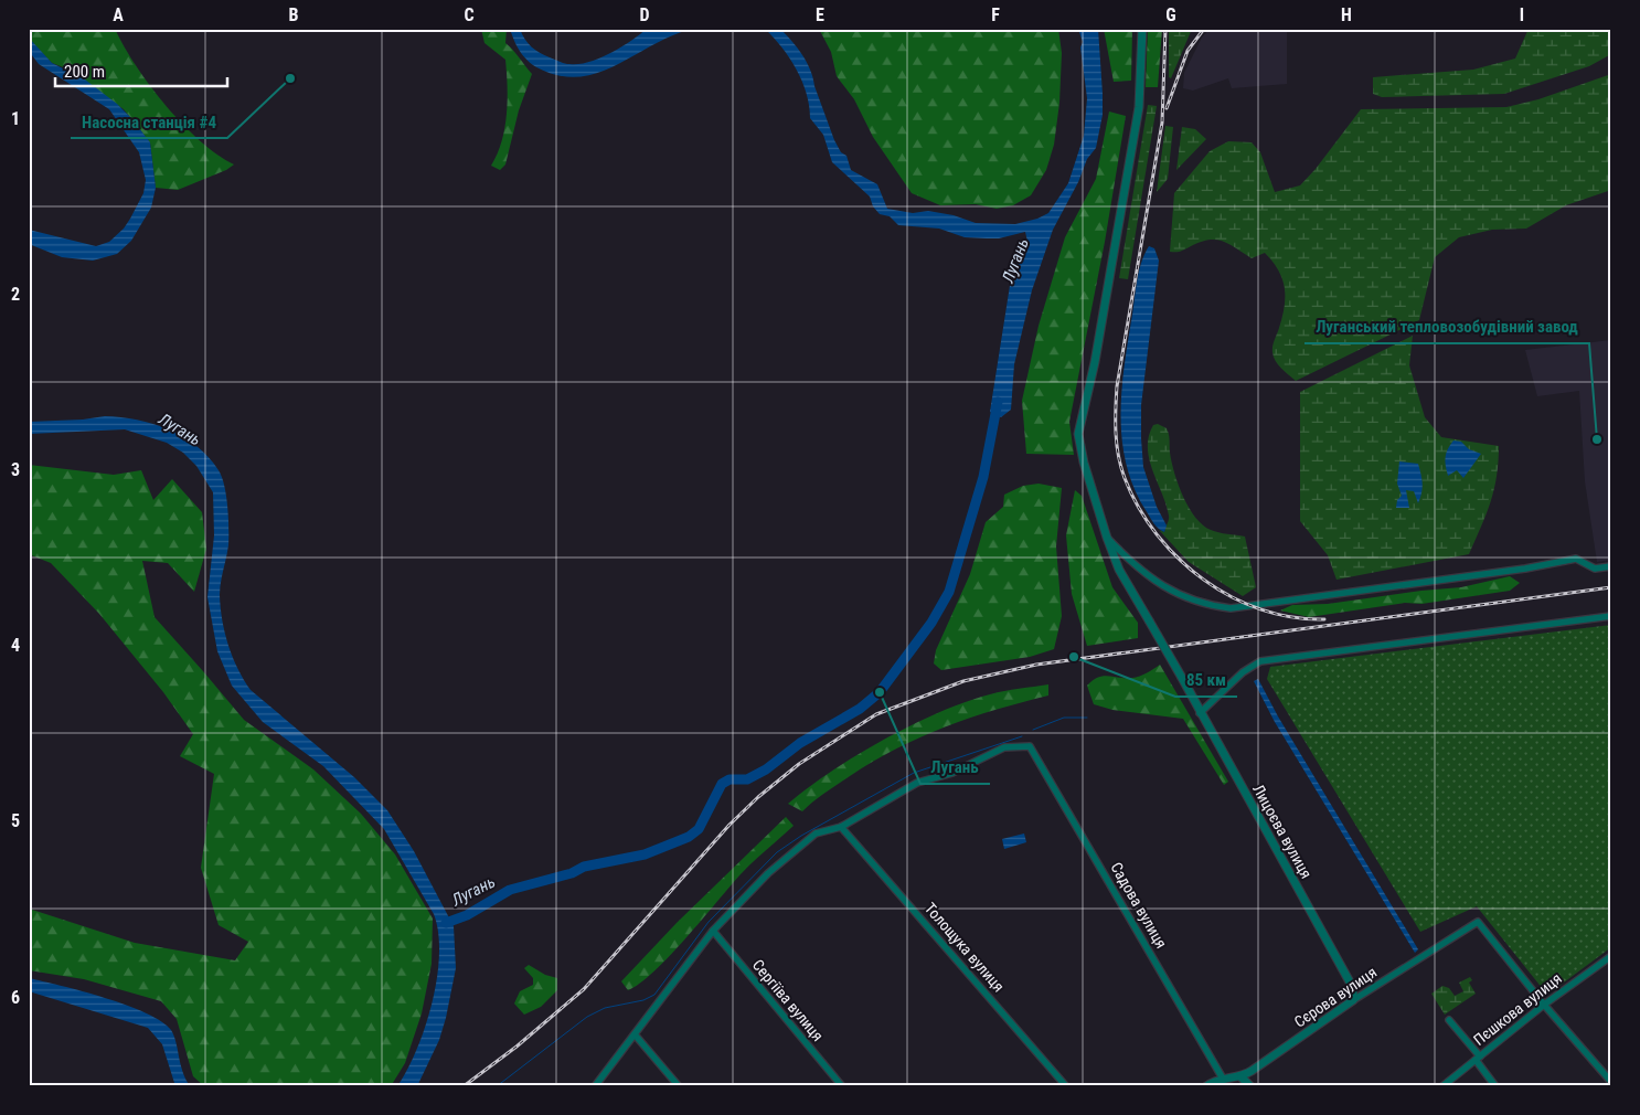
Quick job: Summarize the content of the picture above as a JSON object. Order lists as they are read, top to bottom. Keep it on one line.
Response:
{"streets":{"street":["Лицоєва вулиця","Садова вулиця","Толощука вулиця","Сєрова вулиця","Сергіїва вулиця","Пєшкова вулиця"]},"crossings":[["Лицоєва вулиця","Сєрова вулиця"],["Садова вулиця","Толощука вулиця"],["Сєрова вулиця","Пєшкова вулиця"]],"water":["Лугань"],"places":["Насосна станція #4","Луганський тепловозобудівний завод","85 км","Лугань"],"scale_bar":"200 m","grid":{"columns":["A","B","C","D","E","F","G","H","I"],"rows":["1","2","3","4","5","6"]}}
